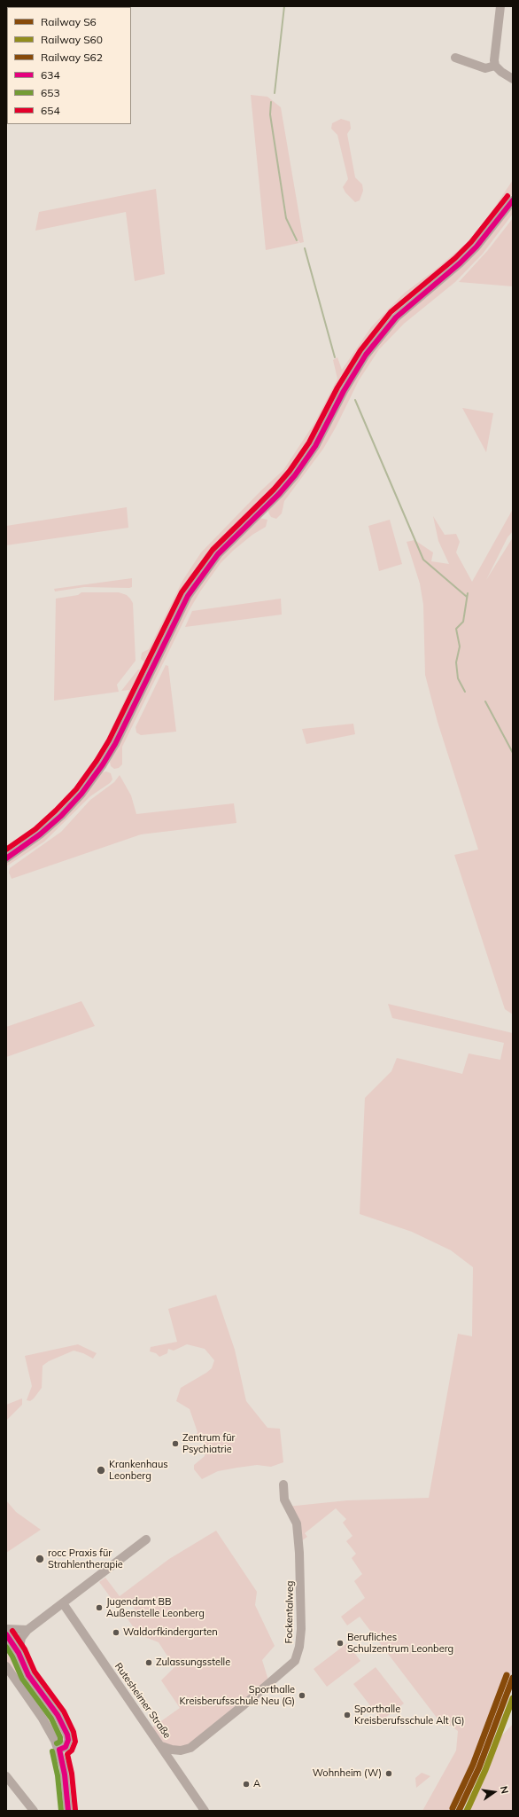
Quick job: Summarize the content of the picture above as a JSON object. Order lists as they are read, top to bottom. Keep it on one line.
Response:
{"streets":{"street":["Fockentalweg","Rutesheimer Straße"]},"crossings":[["Fockentalweg","Rutesheimer Straße"]],"places":["Zentrum für Psychiatrie","Krankenhaus Leonberg","rocc Praxis für Strahlentherapie","Jugendamt BB Außenstelle Leonberg","Waldorfkindergarten","Berufliches Schulzentrum Leonberg","Zulassungsstelle","Sporthalle Kreisberufsschule Neu (G)","Sporthalle Kreisberufsschule Alt (G)","Wohnheim (W)","A"],"lines":["transit line 654","transit line 634","transit line 653","rail line S62","rail line S6","rail line S60"],"legend":["Railway S6","Railway S60","Railway S62","634","653","654"],"north":"right"}
